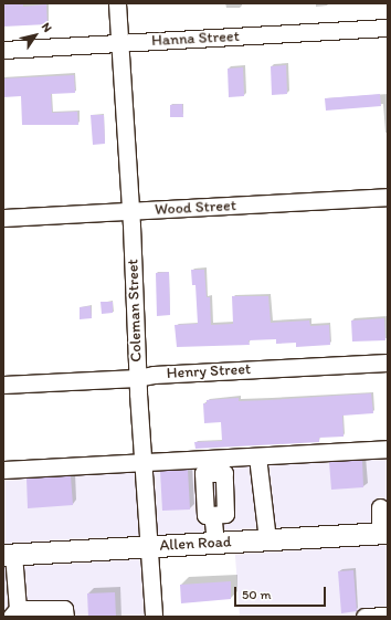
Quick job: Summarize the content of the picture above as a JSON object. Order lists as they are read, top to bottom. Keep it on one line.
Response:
{"streets":{"main road":["Allen Road"],"street":["Hanna Street","Wood Street","Coleman Street","Henry Street"]},"crossings":[["Hanna Street","Coleman Street"],["Wood Street","Coleman Street"],["Coleman Street","Henry Street"],["Coleman Street","Allen Road"]],"scale_bar":"50 m","north":"top right"}
